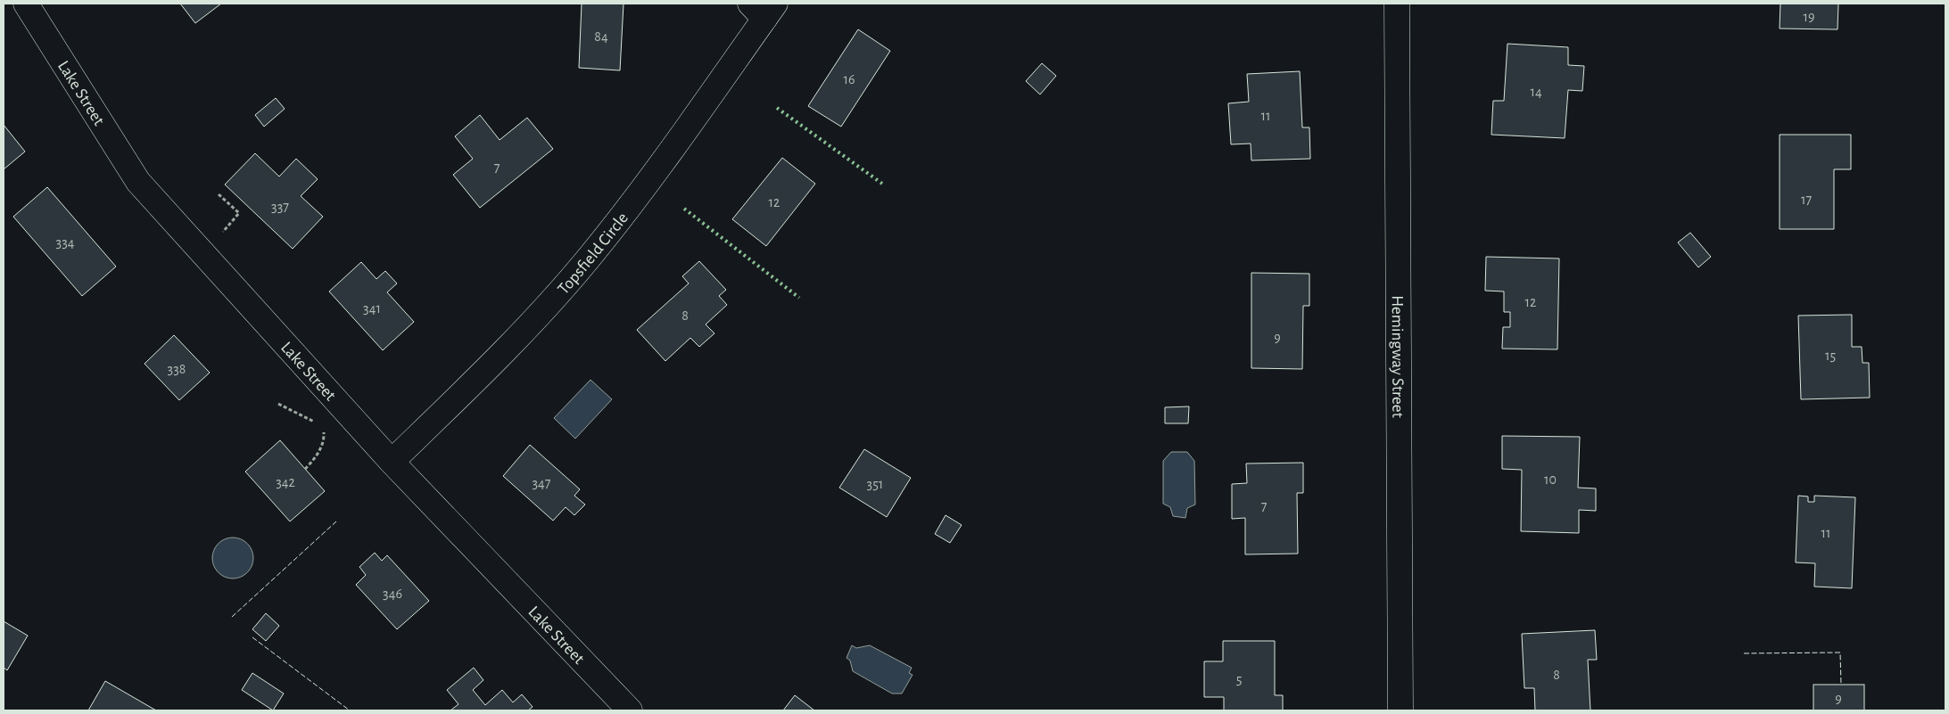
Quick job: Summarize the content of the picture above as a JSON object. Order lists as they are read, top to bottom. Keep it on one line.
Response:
{"streets":{"street":["Lake Street","Topsfield Circle","Hemingway Street"]},"crossings":[["Lake Street","Topsfield Circle"]],"house_numbers":["19","84","16","14","11","7","17","12","337","334","12","341","8","9","15","338","10","342","347","351","7","11","346","8","5","9"]}
